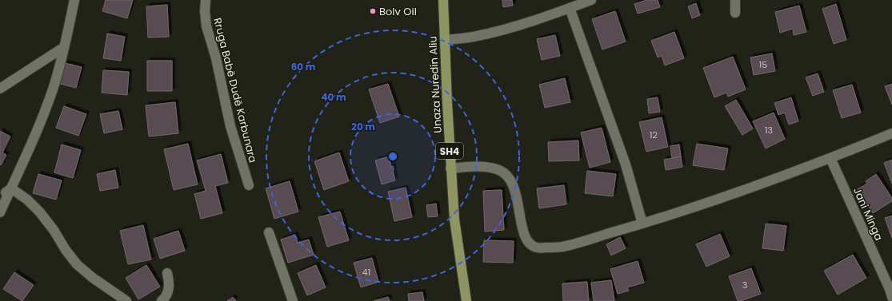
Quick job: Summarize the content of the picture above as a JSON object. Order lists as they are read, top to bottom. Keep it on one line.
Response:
{"streets":{"main road":["Unaza Nuredin Aliu","SH4"],"street":["Rruga Babë Dudë Karbunara","Jani Minga"]},"places":["Bolv Oil"],"house_numbers":["15","13","12","41","3"],"rings":["60 m","40 m","20 m"]}
